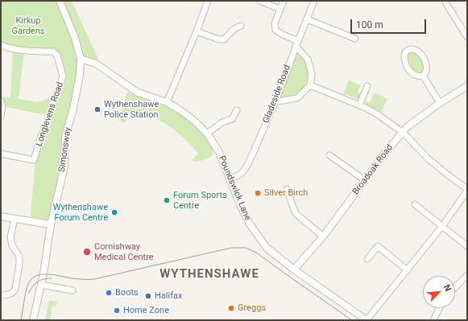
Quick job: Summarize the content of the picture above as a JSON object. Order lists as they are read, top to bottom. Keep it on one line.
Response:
{"streets":{"street":["Gladeside Road","Longlevens Road","Simonsway","Broadoak Road","Poundswick Lane"]},"crossings":[["Gladeside Road","Poundswick Lane"],["Simonsway","Poundswick Lane"],["Broadoak Road","Poundswick Lane"]],"districts":["WYTHENSHAWE"],"parks":["Kirkup Gardens"],"places":["Wythenshawe Police Station","Silver Birch","Forum Sports Centre","Wythenshawe Forum Centre","Cornishway Medical Centre","Boots","Halifax","Greggs","Home Zone"],"scale_bar":"100 m","north":"top right"}
